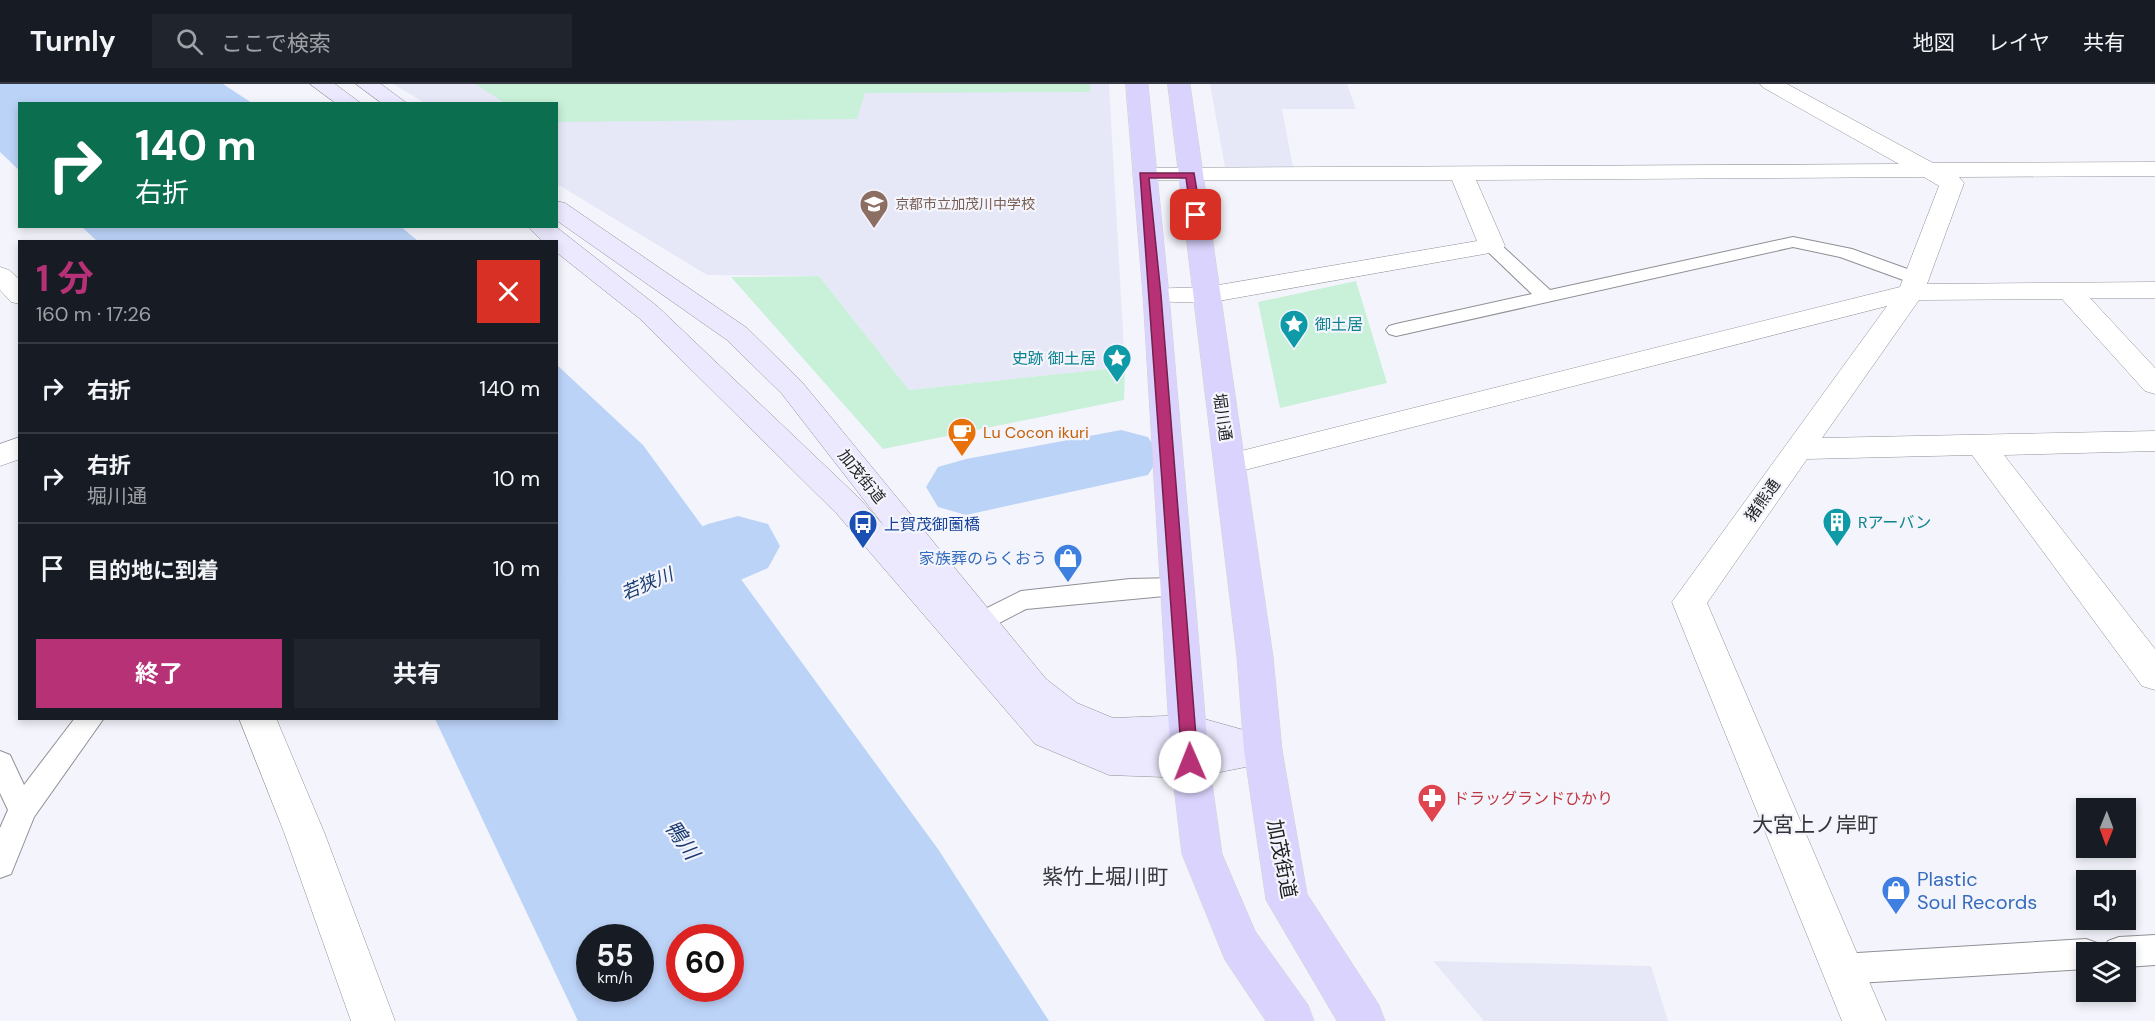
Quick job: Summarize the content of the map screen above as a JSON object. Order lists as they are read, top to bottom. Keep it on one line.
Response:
{"streets":{"main road":["堀川通","加茂街道"],"street":["猪熊通"]},"crossings":[["堀川通","加茂街道"]],"districts":["大宮上ノ岸町","紫竹上堀川町"],"water":["若狭川","鴨川"],"places":{"school or university":["京都市立加茂川中学校"],"place":["御土居","史跡 御土居"],"cafe":["Lu Cocon ikuri"],"building":["Rアーバン"],"bus stop":["上賀茂御薗橋"],"shop":["家族葬のらくおう","Plastic Soul Records"],"pharmacy":["ドラッグランドひかり"]},"north":"bottom","page":{"header":"Turnly","search":"ここで検索","nav":["地図","レイヤ","共有"],"turn":["140 m","右折"],"heading":["1 分","160 m · 17:26"],"list":[{"name":"右折","value":"140 m"},{"name":"右折","note":"堀川通","value":"10 m"},{"name":"目的地に到着","value":"10 m"}],"buttons":["終了","共有"],"speed":"55 km/h","limit":"60"}}
